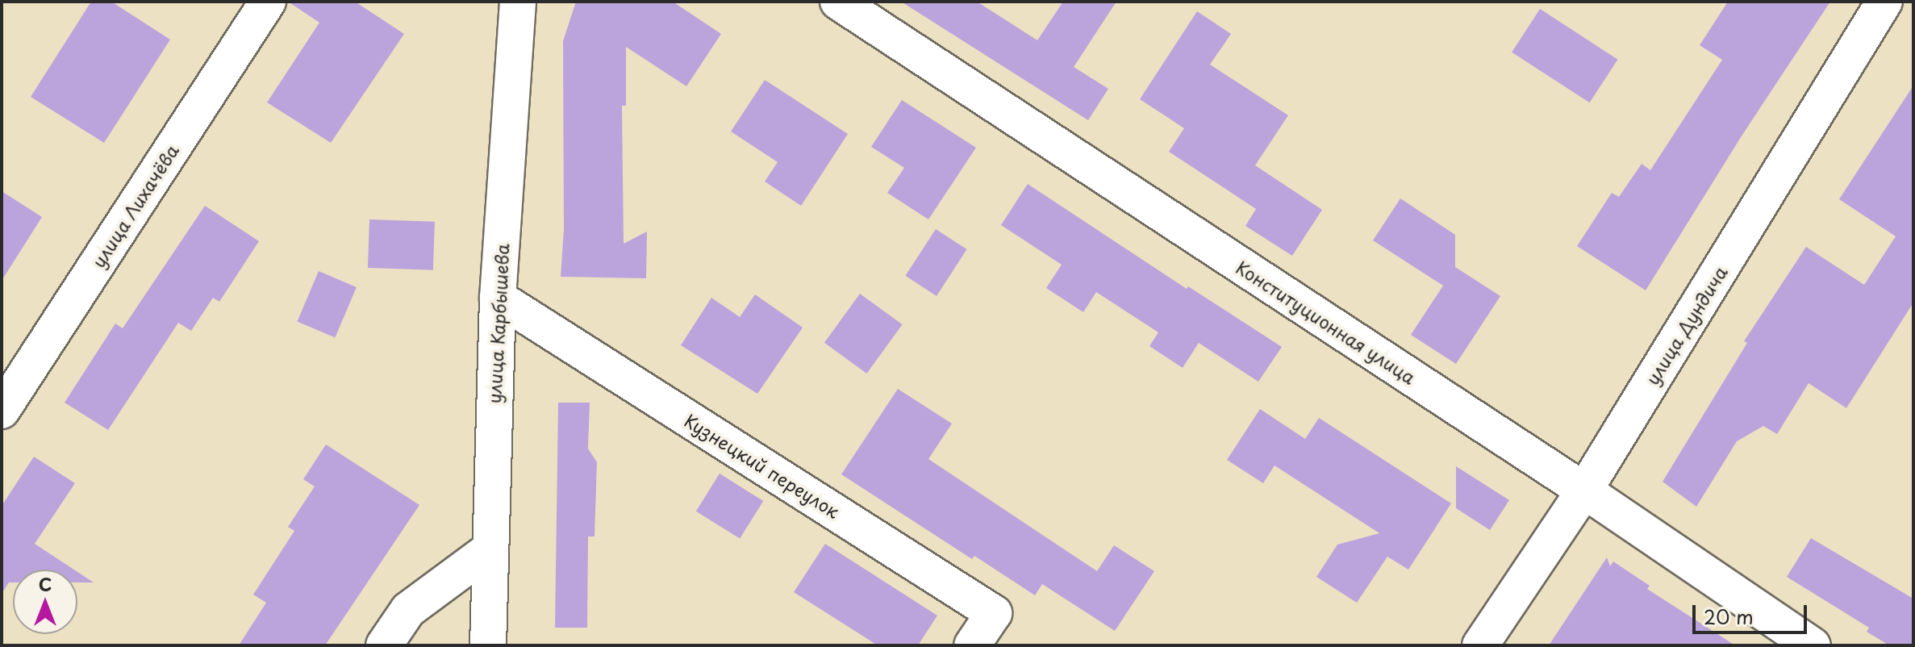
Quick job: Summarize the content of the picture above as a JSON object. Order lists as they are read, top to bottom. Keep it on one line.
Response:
{"streets":{"street":["улица Лихачёва","Конституционная улица","улица Карбышева","улица Дундича","Кузнецкий переулок"]},"crossings":[["Конституционная улица","улица Дундича"],["улица Карбышева","Кузнецкий переулок"]],"scale_bar":"20 m","north":"top"}
